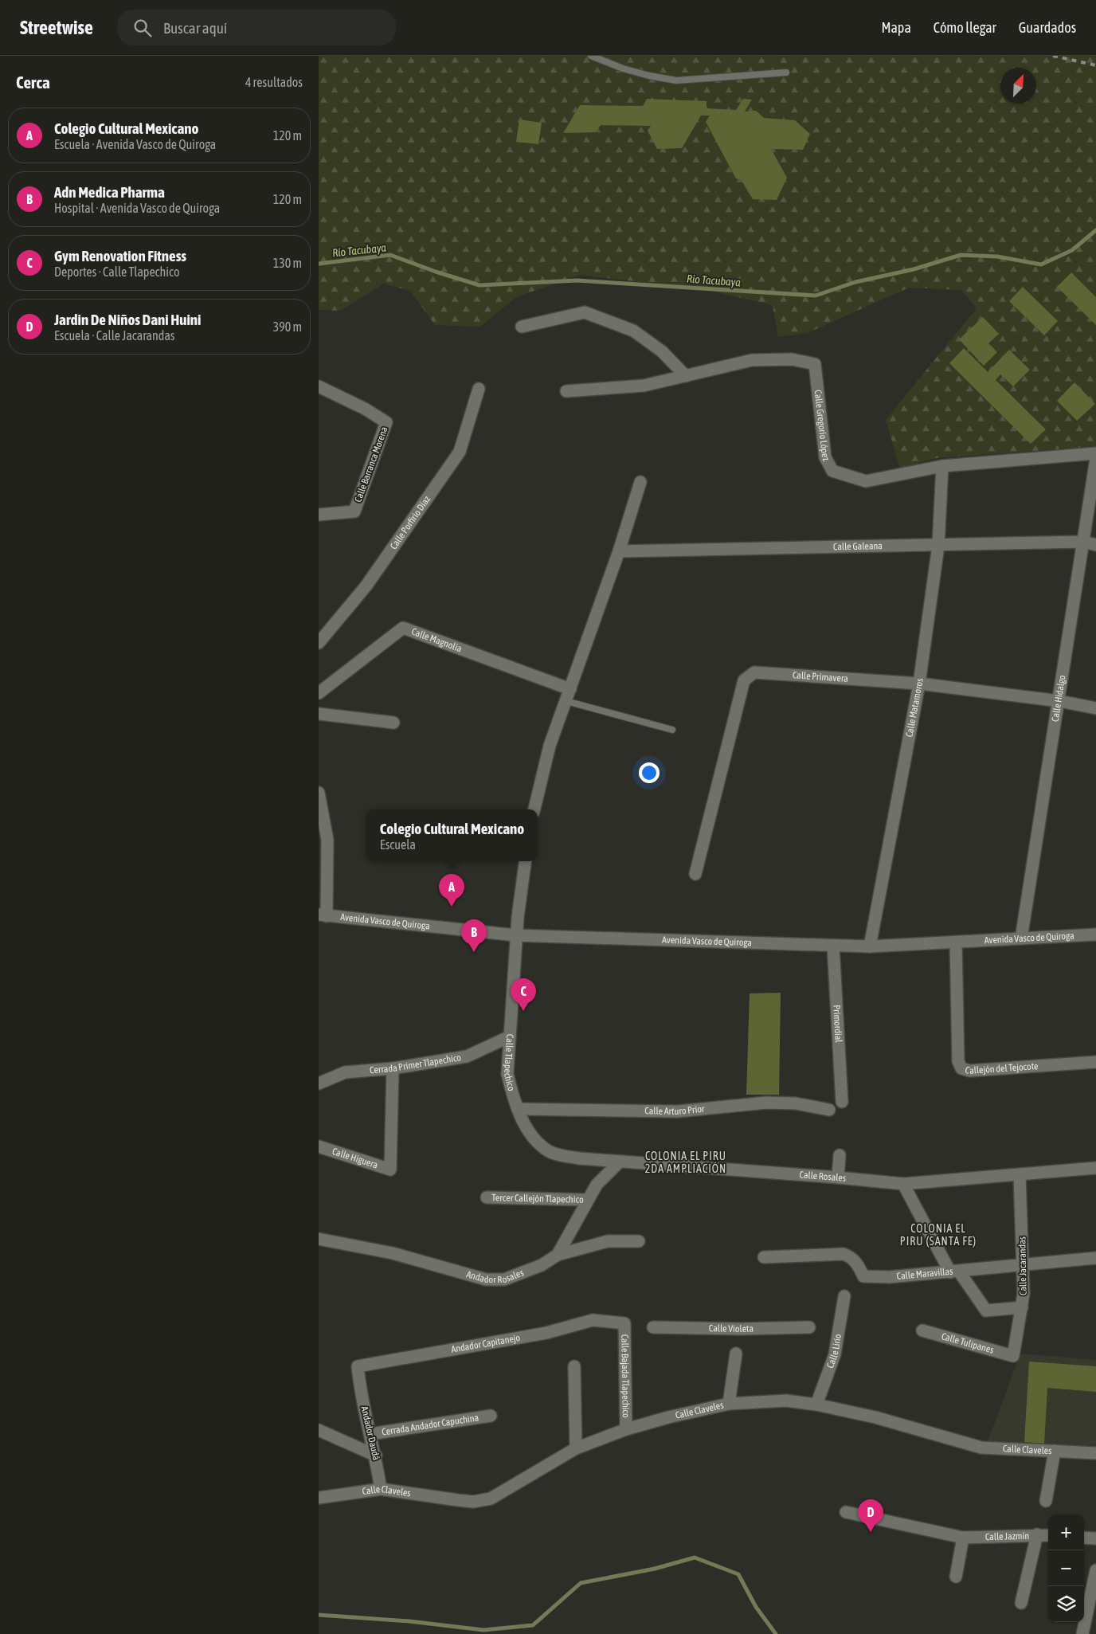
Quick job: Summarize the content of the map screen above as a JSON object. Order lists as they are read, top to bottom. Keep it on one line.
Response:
{"streets":{"street":["Calle Gregorio López","Calle Barranca Morena","Calle Porfirio Díaz","Calle Galeana","Calle Magnolia","Calle Primavera","Calle Hidalgo","Calle Matamoros","Avenida Vasco de Quiroga","Primordial","Calle Tlapechico","Cerrada Primer Tlapechico","Callejón del Tejocote","Calle Arturo Prior","Calle Higuera","Calle Rosales","Tercer Callejón Tlapechico","Calle Jacarandas","Andador Rosales","Calle Maravillas","Calle Violeta","Calle Tulipanes","Andador Capitanejo","Calle Lirio","Calle Bajada Tlapechico","Calle Claveles","Cerrada Andador Capuchina","Andador Daudá","Calle Jazmín"]},"crossings":[["Calle Gregorio López","Calle Matamoros"],["Calle Galeana","Calle Hidalgo"],["Calle Galeana","Calle Matamoros"],["Calle Primavera","Calle Hidalgo"],["Calle Primavera","Calle Matamoros"],["Calle Hidalgo","Avenida Vasco de Quiroga"],["Calle Matamoros","Avenida Vasco de Quiroga"],["Avenida Vasco de Quiroga","Primordial"],["Avenida Vasco de Quiroga","Calle Tlapechico"],["Avenida Vasco de Quiroga","Callejón del Tejocote"],["Calle Tlapechico","Cerrada Primer Tlapechico"],["Calle Tlapechico","Calle Arturo Prior"],["Calle Tlapechico","Calle Rosales"],["Cerrada Primer Tlapechico","Calle Higuera"],["Calle Rosales","Calle Jacarandas"],["Calle Rosales","Andador Rosales"],["Tercer Callejón Tlapechico","Andador Rosales"],["Calle Jacarandas","Calle Maravillas"],["Calle Jacarandas","Calle Tulipanes"],["Andador Capitanejo","Calle Bajada Tlapechico"],["Andador Capitanejo","Andador Daudá"],["Calle Lirio","Calle Claveles"],["Calle Bajada Tlapechico","Calle Claveles"],["Calle Claveles","Andador Daudá"],["Cerrada Andador Capuchina","Andador Daudá"]],"districts":["COLONIA EL PIRU 2DA AMPLIACIÓN","COLONIA EL PIRU (SANTA FE)"],"water":["Río Tacubaya"],"north":"top right","page":{"header":"Streetwise","search":"Buscar aquí","nav":["Mapa","Cómo llegar","Guardados"],"heading":["Cerca","4 resultados"],"list":[{"mark":"A","name":"Colegio Cultural Mexicano","note":"Escuela · Avenida Vasco de Quiroga","value":"120 m"},{"mark":"B","name":"Adn Medica Pharma","note":"Hospital · Avenida Vasco de Quiroga","value":"120 m"},{"mark":"C","name":"Gym Renovation Fitness","note":"Deportes · Calle Tlapechico","value":"130 m"},{"mark":"D","name":"Jardin De Niños Dani Huini","note":"Escuela · Calle Jacarandas","value":"390 m"}],"popup":["Colegio Cultural Mexicano","Escuela"],"pins":["A","B","C","D"],"map_buttons":["+","−"]}}
